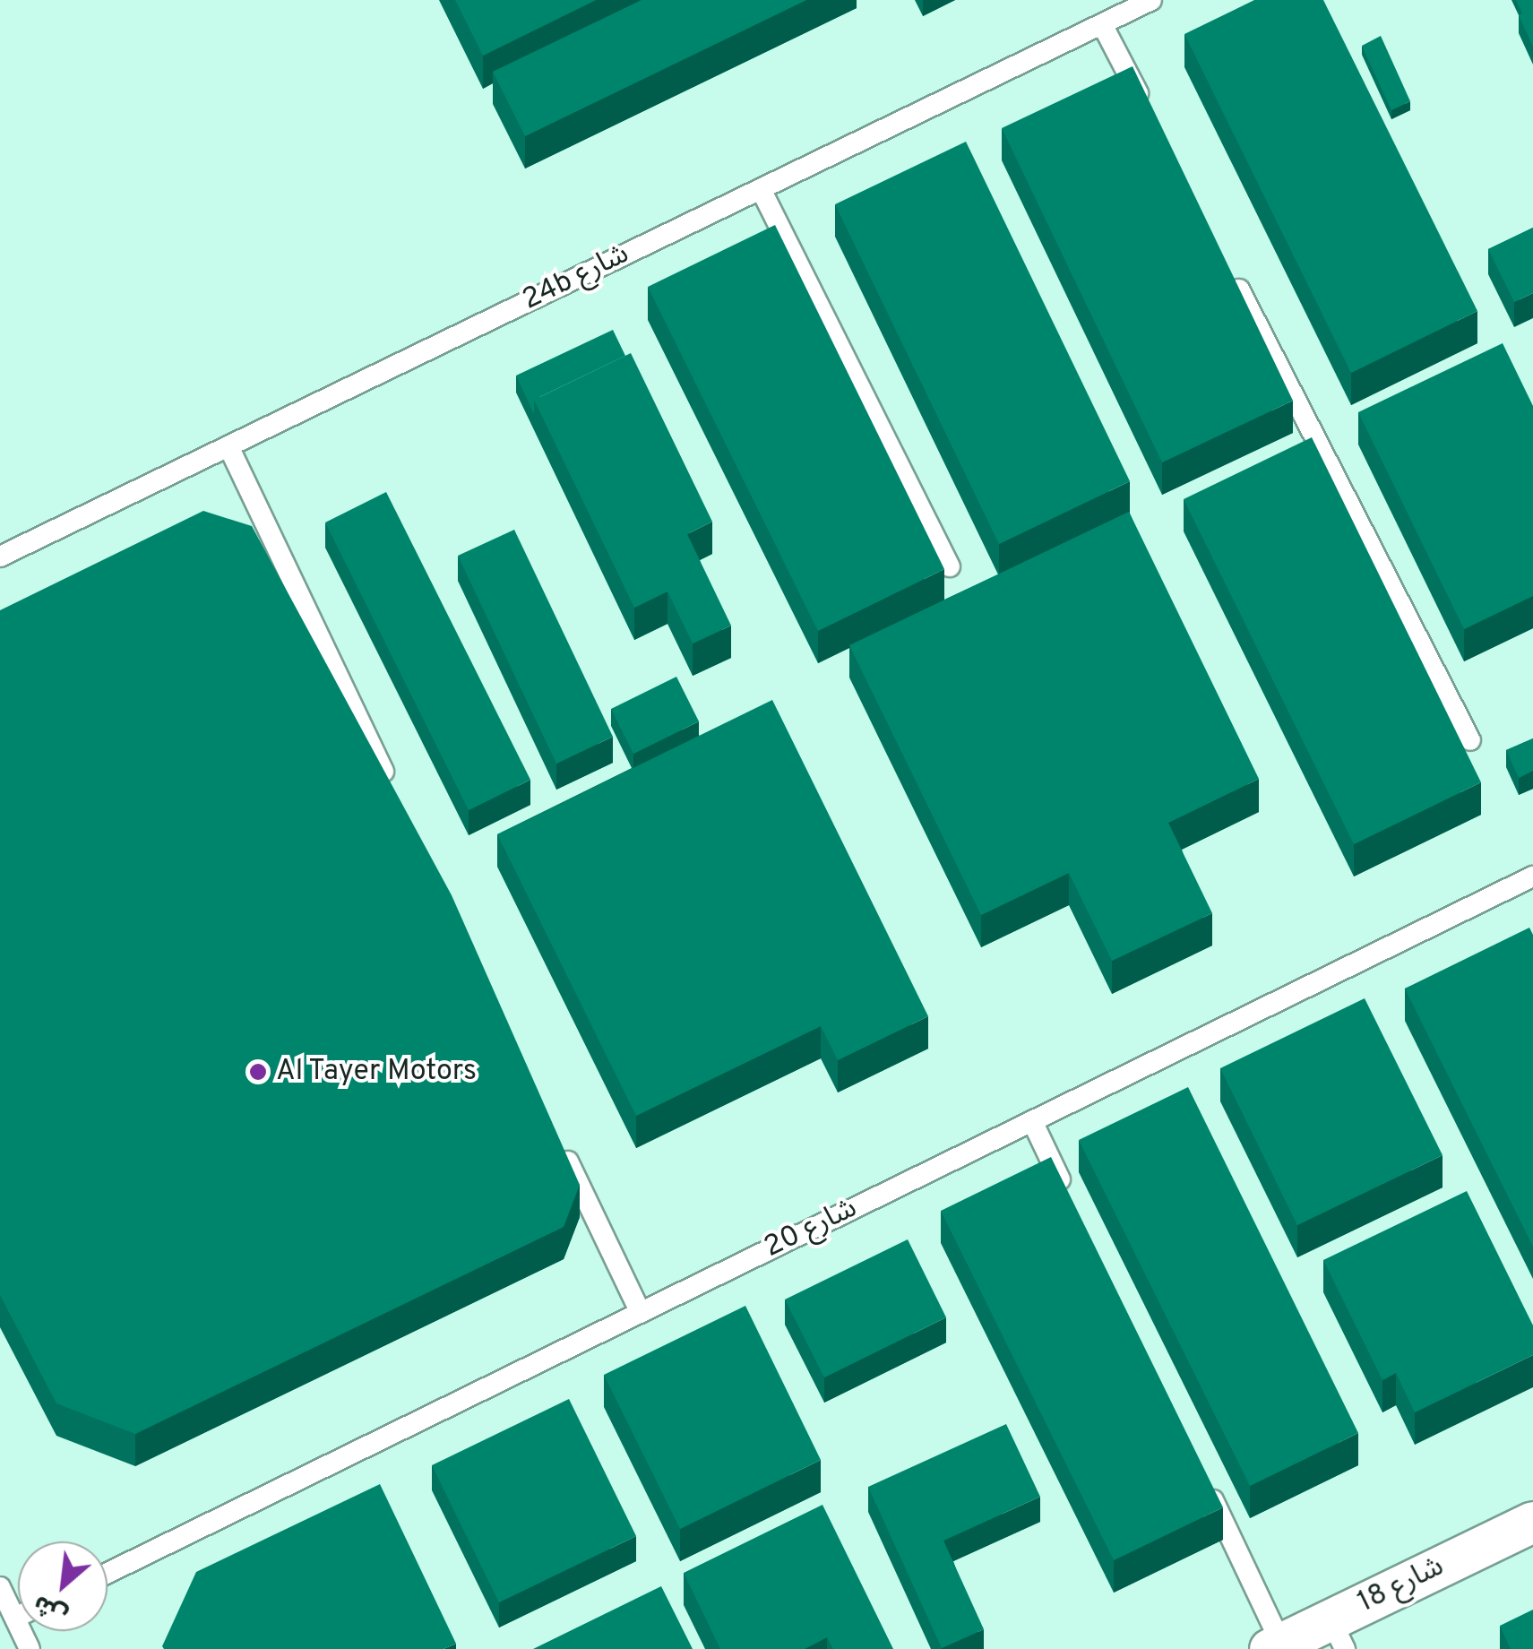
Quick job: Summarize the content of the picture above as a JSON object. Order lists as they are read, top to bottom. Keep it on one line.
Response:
{"streets":{"street":["شارع 18"],"lane":["24b شارع","شارع 20"]},"places":["Al Tayer Motors"],"north":"bottom left"}
